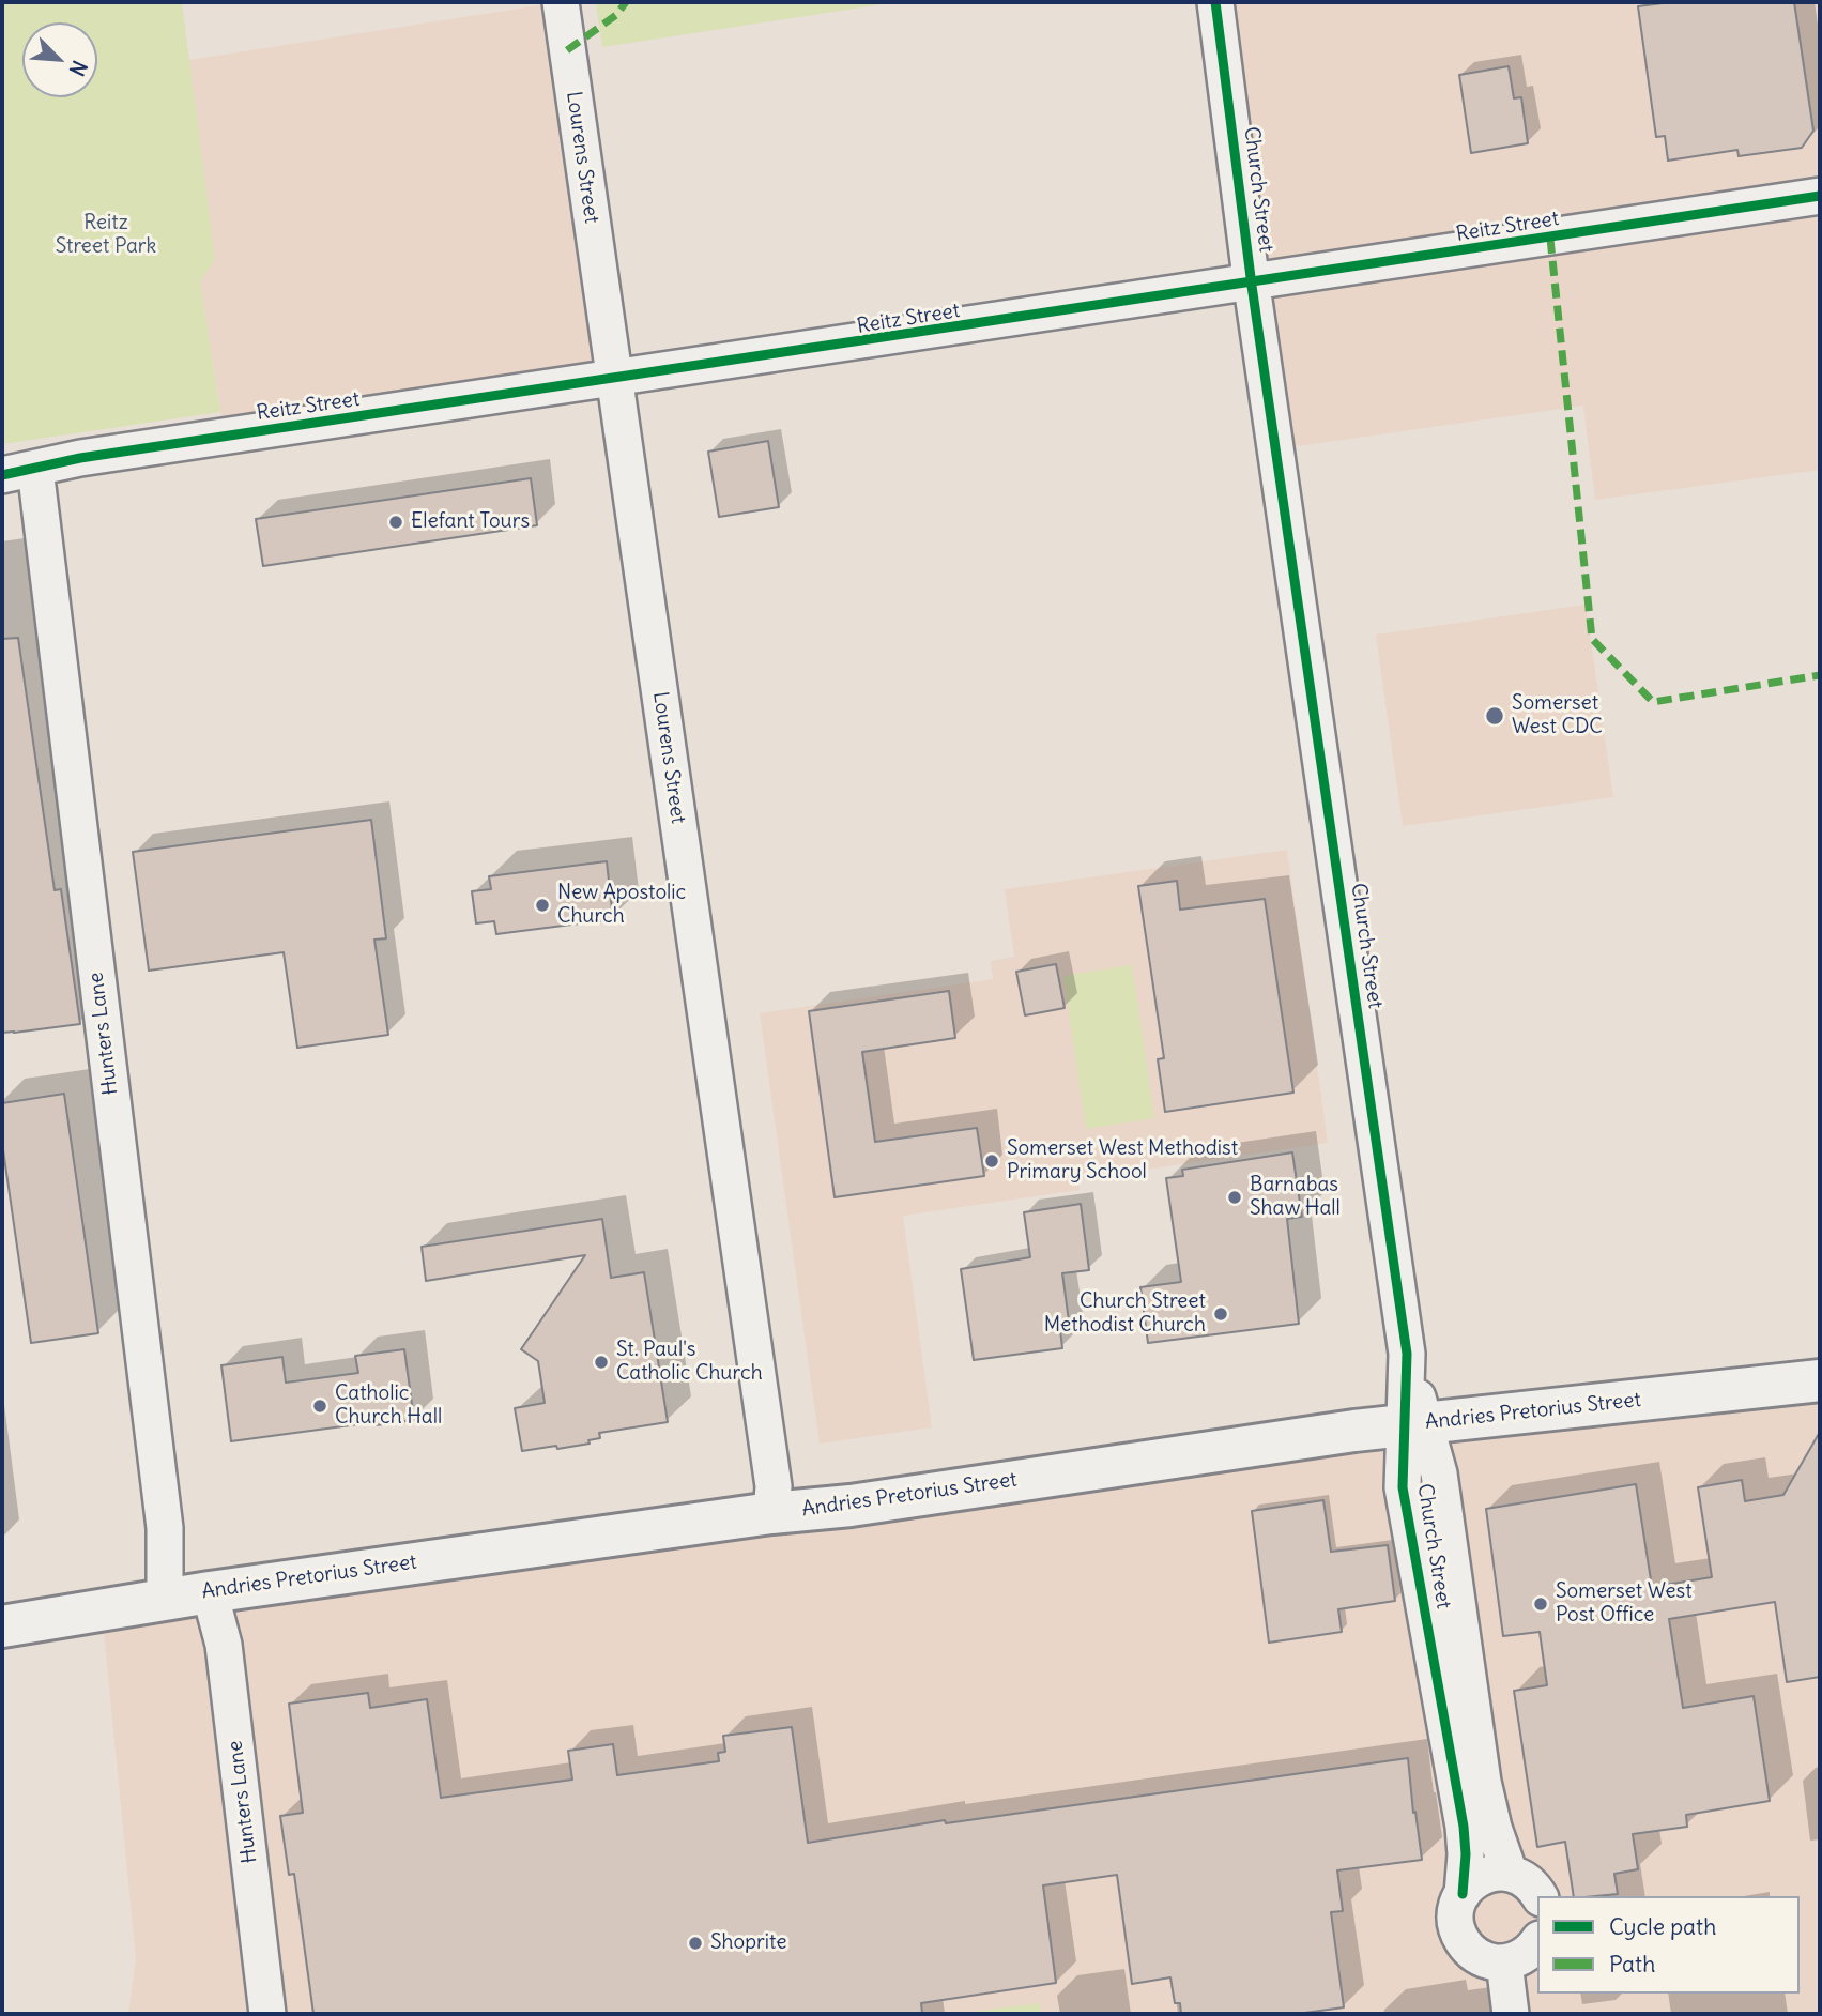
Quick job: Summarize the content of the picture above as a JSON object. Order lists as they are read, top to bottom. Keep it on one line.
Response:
{"streets":{"street":["Lourens Street","Church Street","Reitz Street","Hunters Lane","Andries Pretorius Street"]},"crossings":[["Lourens Street","Reitz Street"],["Lourens Street","Andries Pretorius Street"],["Church Street","Reitz Street"],["Church Street","Andries Pretorius Street"],["Reitz Street","Hunters Lane"],["Hunters Lane","Andries Pretorius Street"]],"parks":["Reitz Street Park"],"places":["Elefant Tours","Somerset West CDC","New Apostolic Church","Somerset West Methodist Primary School","Barnabas Shaw Hall","Church Street Methodist Church","St. Paul's Catholic Church","Catholic Church Hall","Somerset West Post Office","Shoprite"],"legend":["Cycle path","Path"],"north":"bottom right"}
